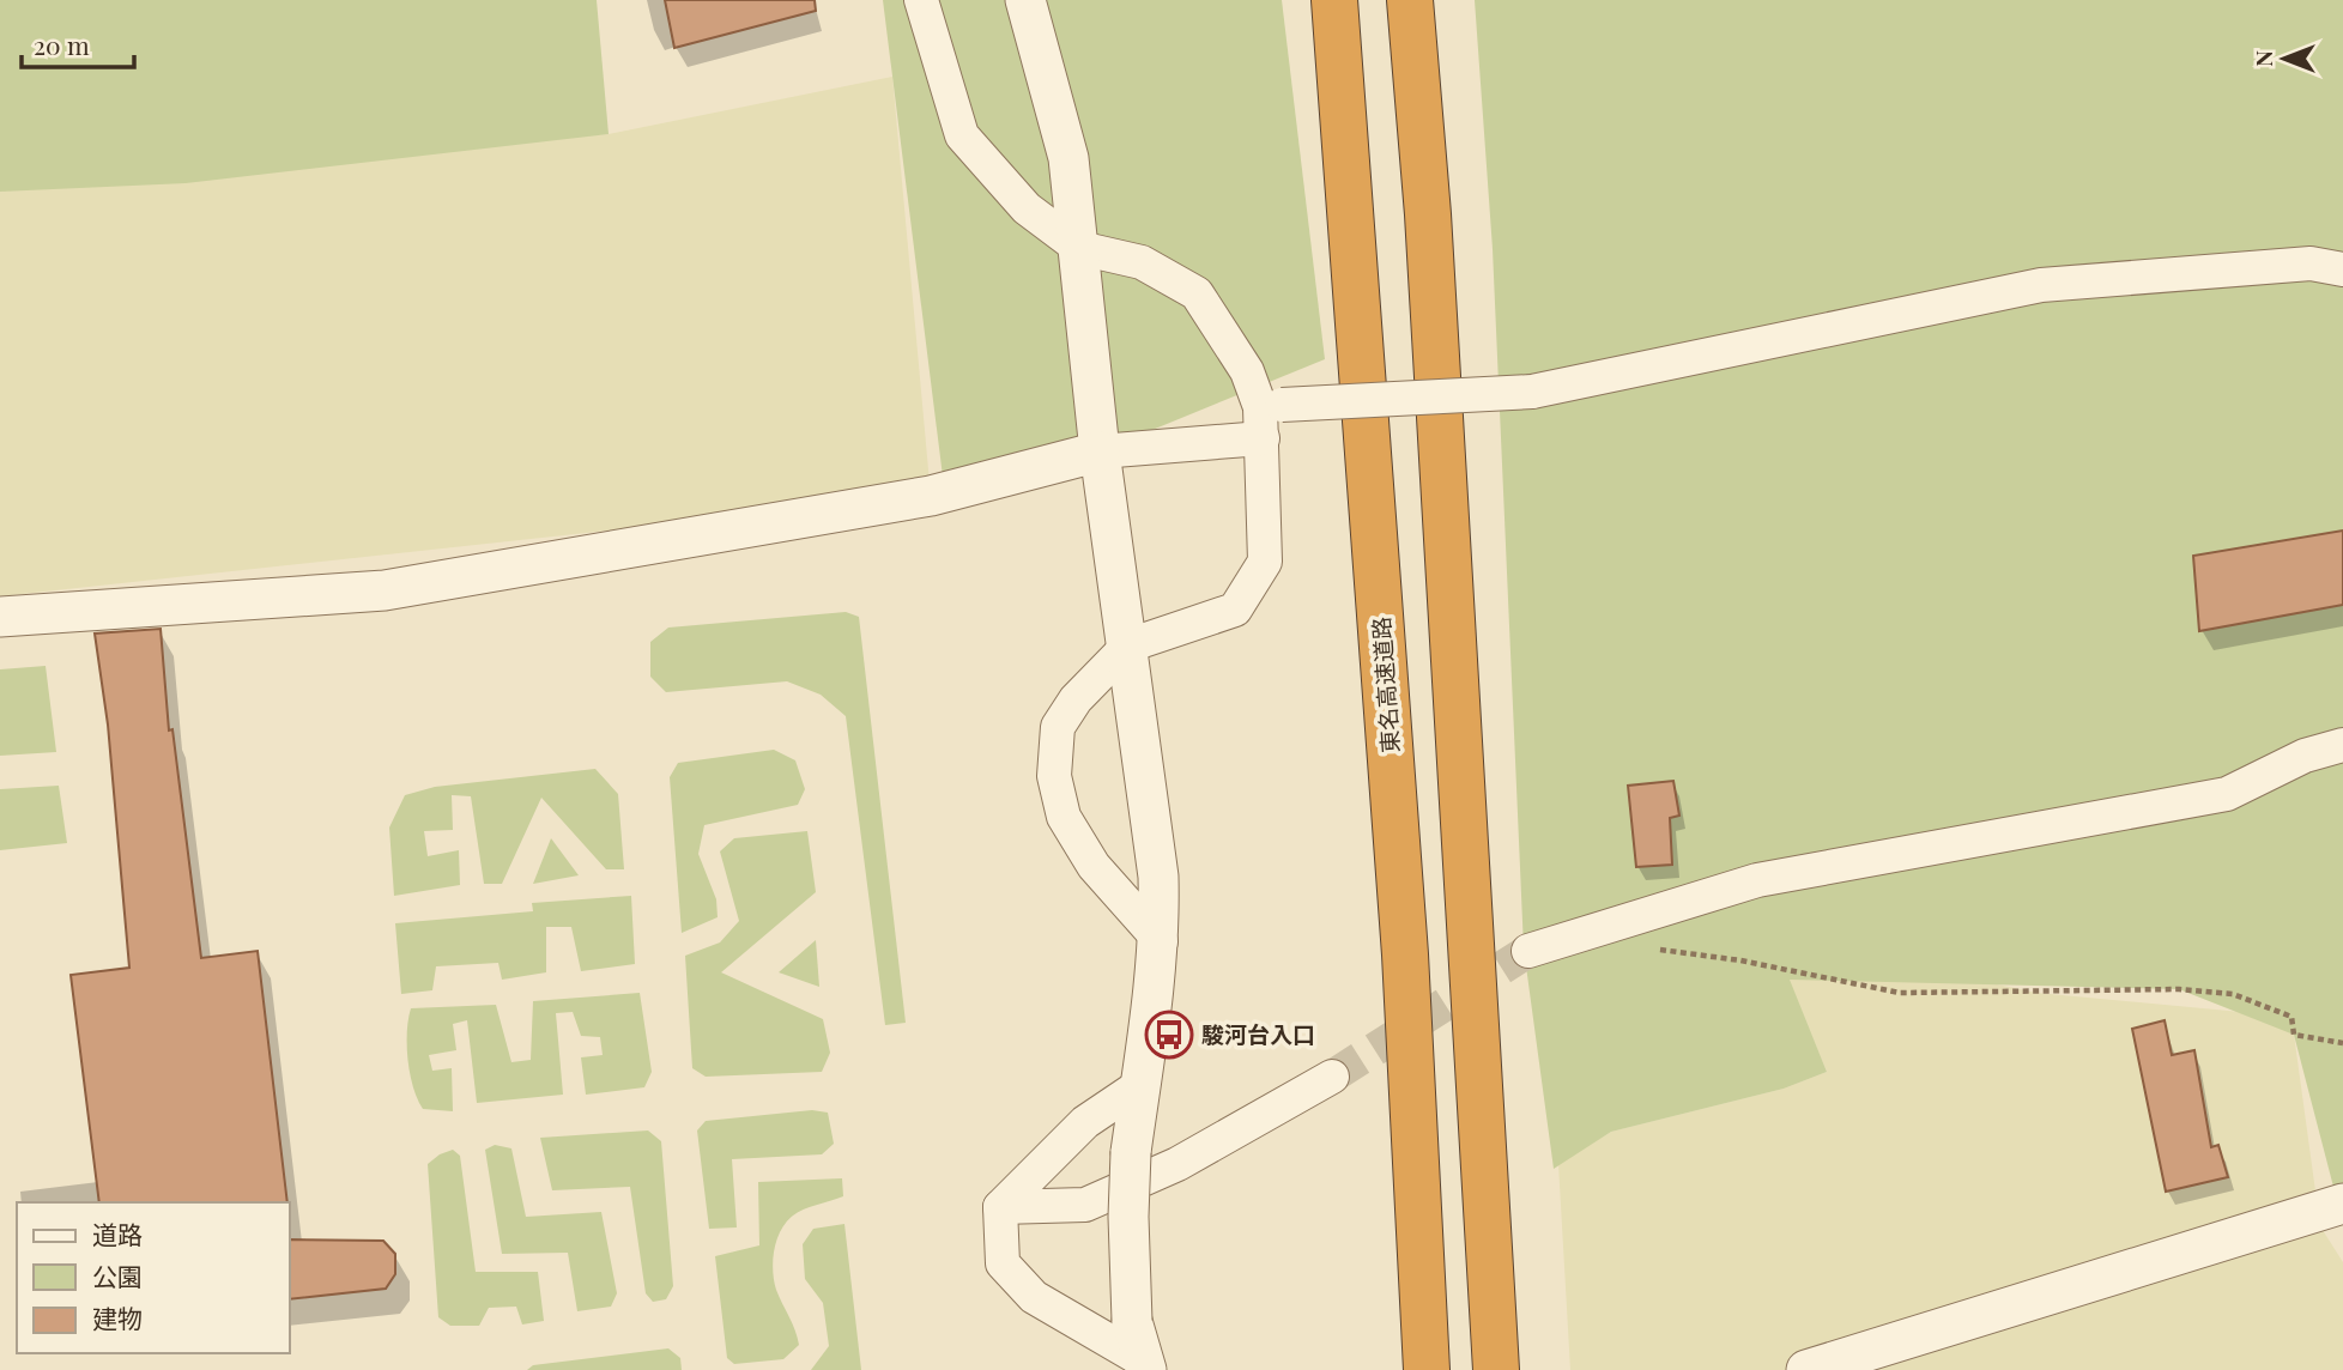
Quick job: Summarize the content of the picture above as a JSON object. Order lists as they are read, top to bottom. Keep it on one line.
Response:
{"streets":{"highway":["東名高速道路"]},"places":{"bus stop":["駿河台入口"]},"legend":["道路","公園","建物"],"scale_bar":"20 m","north":"left"}
